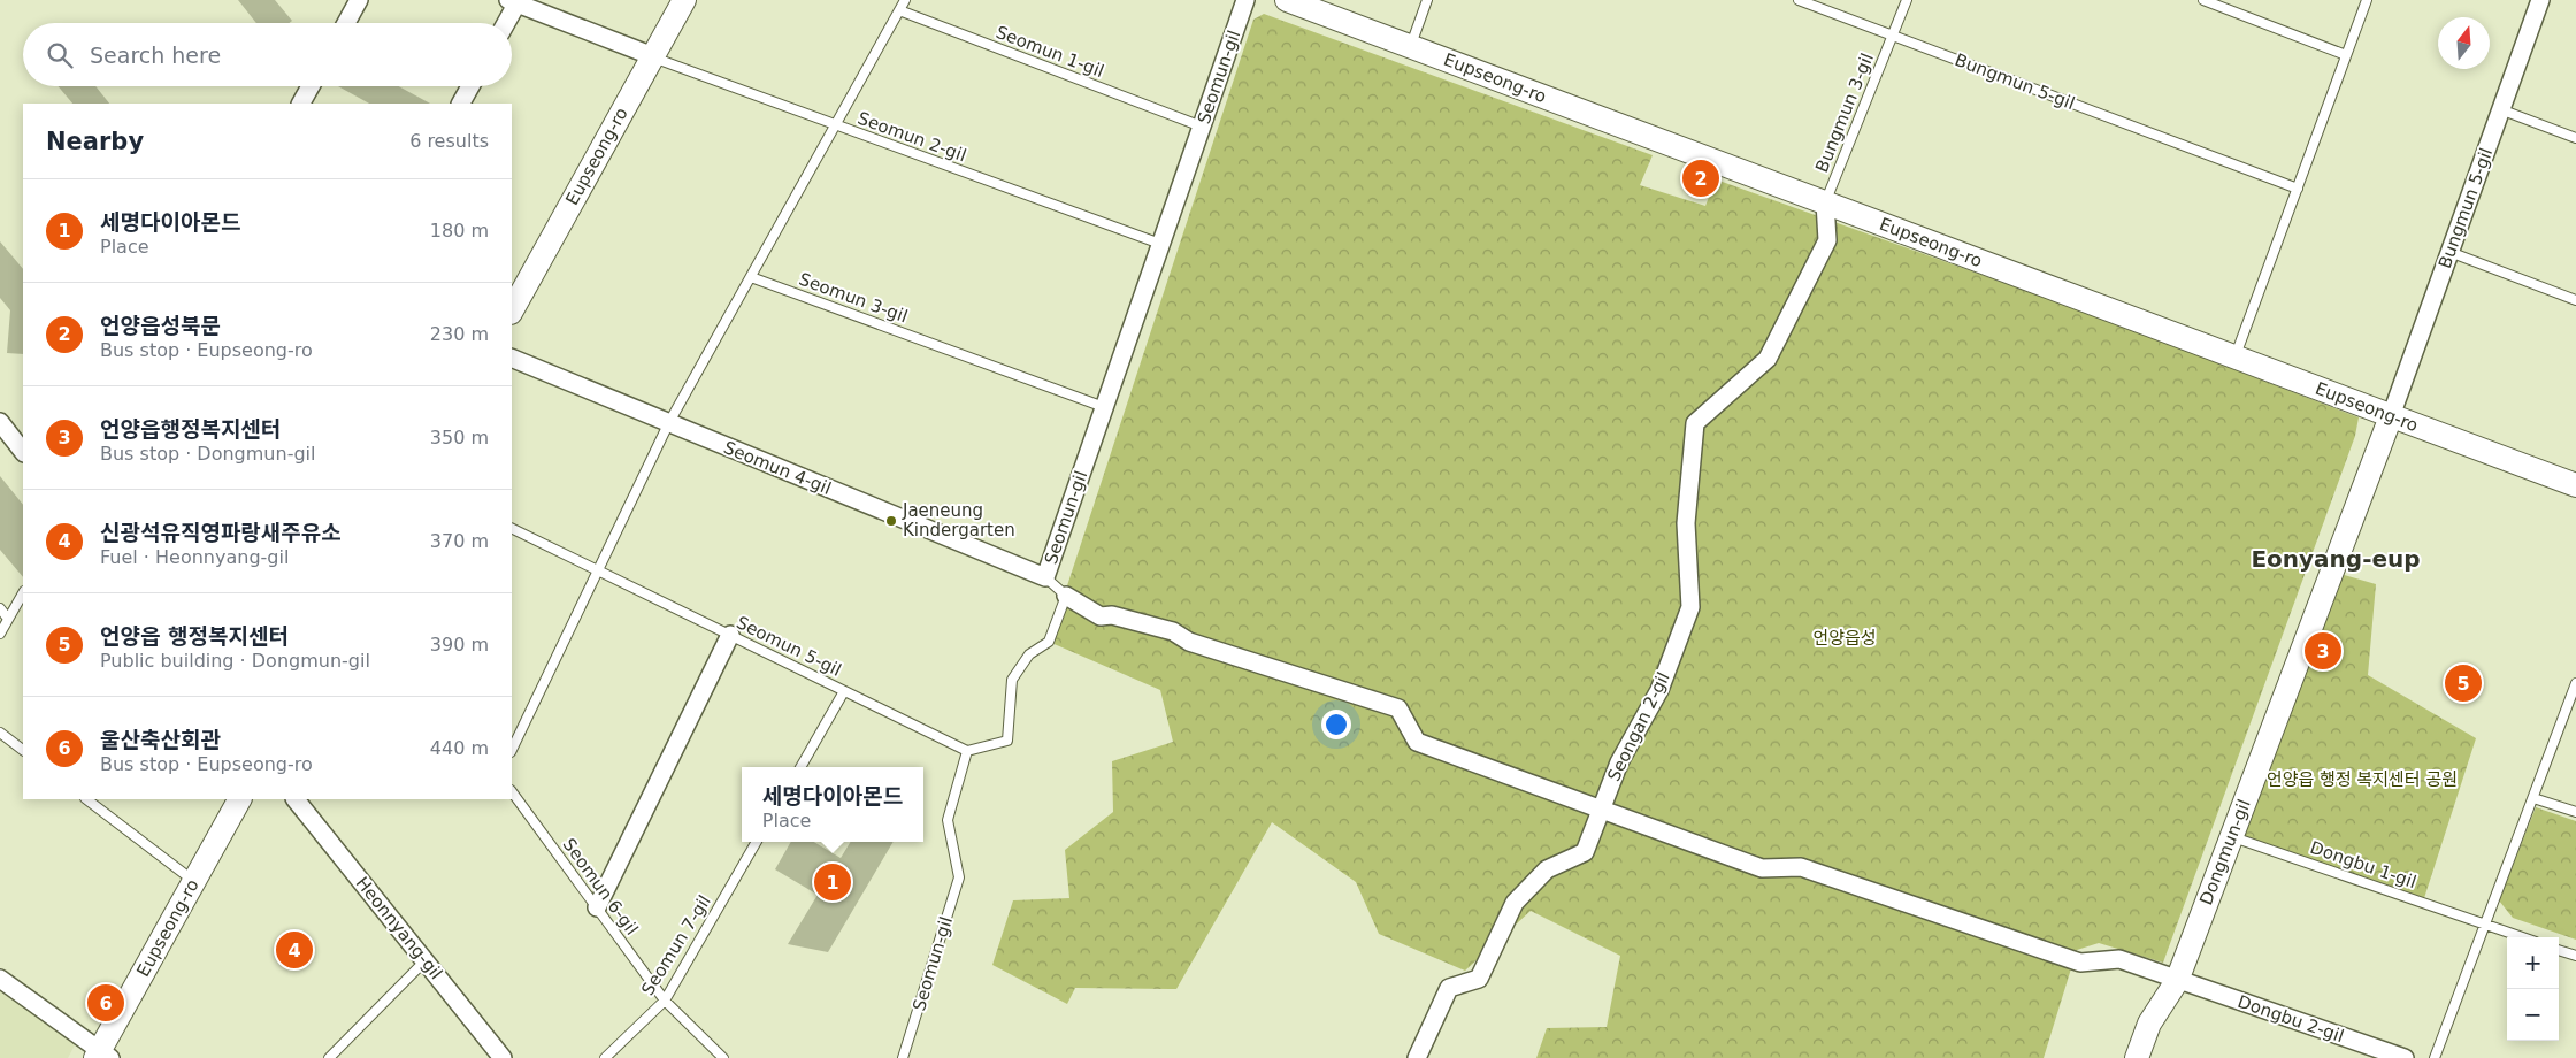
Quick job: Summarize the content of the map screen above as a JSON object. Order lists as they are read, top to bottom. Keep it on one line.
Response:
{"streets":{"street":["Seomun-gil","Eupseong-ro","Bungmun 5-gil","Seomun 4-gil","Seongan 2-gil","Dongmun-gil","Heonnyang-gil","Dongbu 2-gil"],"lane":["Seomun 1-gil","Bungmun 3-gil","Seomun 2-gil","Seomun 3-gil","Seomun 5-gil","Dongbu 1-gil","Seomun 6-gil","Seomun 7-gil"]},"crossings":[["Seomun 1-gil","Seomun-gil"],["Seomun-gil","Seomun 2-gil"],["Seomun-gil","Seomun 3-gil"],["Seomun-gil","Seomun 4-gil"],["Seomun-gil","Seomun 5-gil"],["Seomun-gil","Dongbu 2-gil"],["Eupseong-ro","Bungmun 5-gil"],["Eupseong-ro","Bungmun 3-gil"],["Eupseong-ro","Seomun 2-gil"],["Eupseong-ro","Seongan 2-gil"],["Eupseong-ro","Dongmun-gil"],["Bungmun 5-gil","Bungmun 3-gil"],["Bungmun 5-gil","Dongmun-gil"],["Bungmun 3-gil","Seongan 2-gil"],["Seongan 2-gil","Dongbu 2-gil"],["Dongmun-gil","Dongbu 1-gil"],["Dongmun-gil","Dongbu 2-gil"],["Seomun 6-gil","Seomun 7-gil"]],"districts":["Eonyang-eup"],"parks":["언양읍성","언양읍 행정 복지센터 공원"],"places":["Jaeneung Kindergarten"],"north":"top","page":{"search":"Search here","heading":["Nearby","6 results"],"pins":["2","3","5","1","4","6"],"list":[{"mark":"1","name":"세명다이아몬드","note":"Place","value":"180 m"},{"mark":"2","name":"언양읍성북문","note":"Bus stop · Eupseong-ro","value":"230 m"},{"mark":"3","name":"언양읍행정복지센터","note":"Bus stop · Dongmun-gil","value":"350 m"},{"mark":"4","name":"신광석유직영파랑새주유소","note":"Fuel · Heonnyang-gil","value":"370 m"},{"mark":"5","name":"언양읍 행정복지센터","note":"Public building · Dongmun-gil","value":"390 m"},{"mark":"6","name":"울산축산회관","note":"Bus stop · Eupseong-ro","value":"440 m"}],"popup":["세명다이아몬드","Place"],"map_buttons":["+","−"]}}
